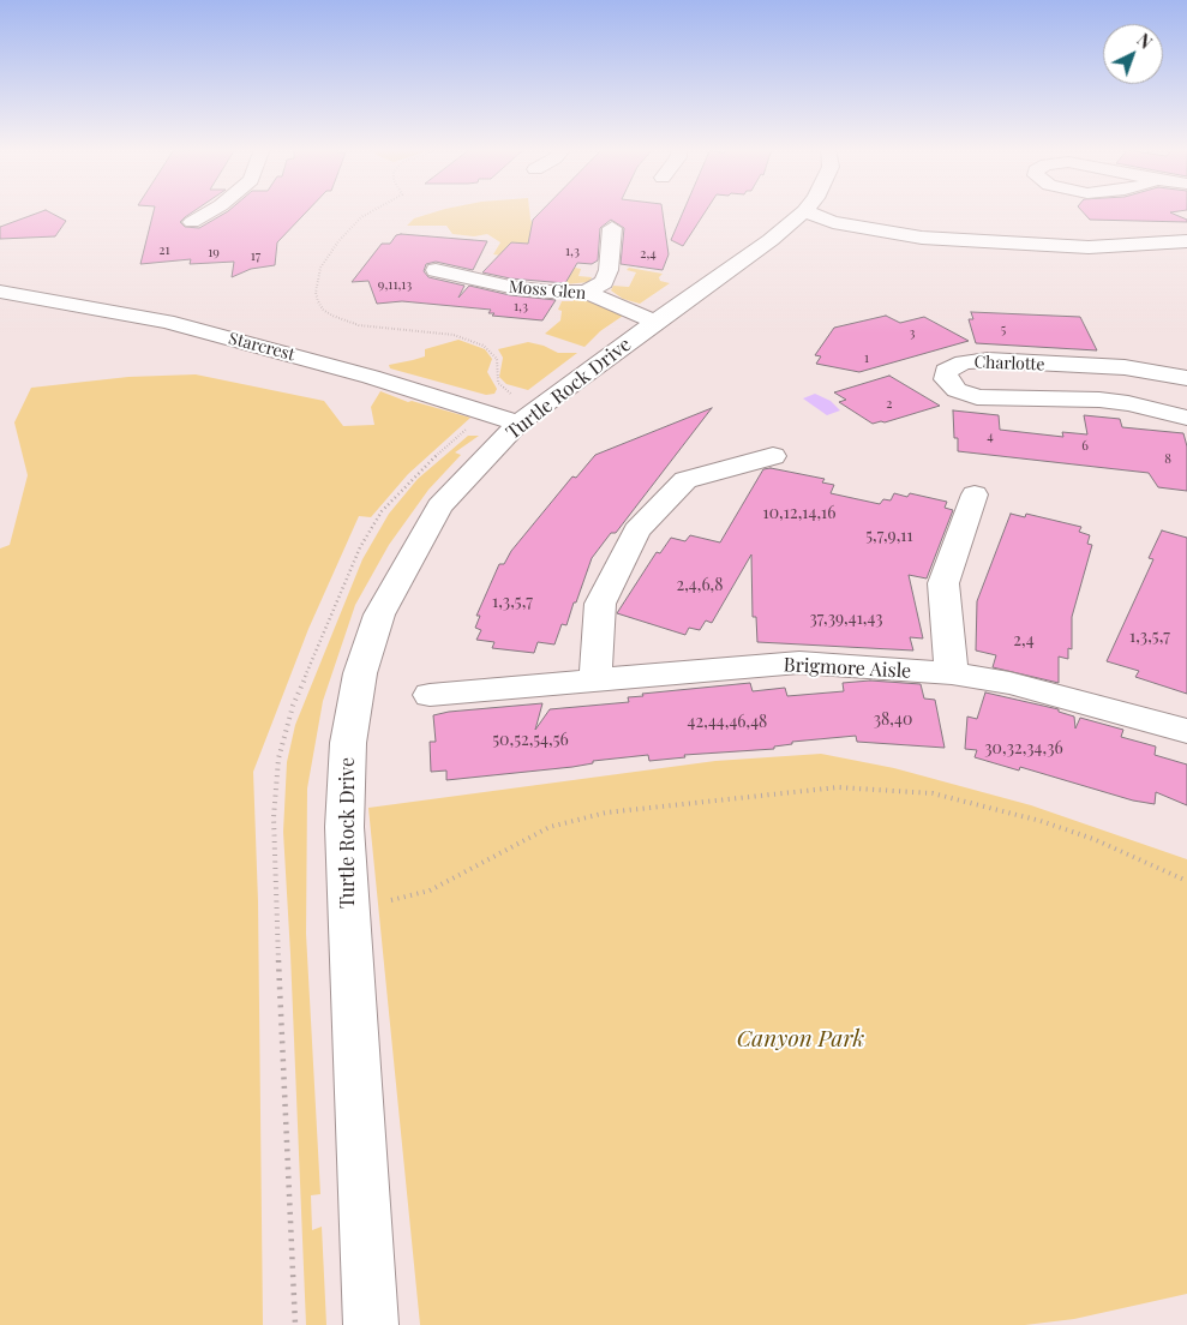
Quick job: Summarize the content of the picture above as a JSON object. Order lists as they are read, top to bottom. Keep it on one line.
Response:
{"streets":{"street":["Moss Glen","Starcrest","Charlotte","Turtle Rock Drive","Brigmore Aisle"]},"crossings":[["Moss Glen","Turtle Rock Drive"],["Starcrest","Turtle Rock Drive"]],"parks":["Canyon Park"],"house_numbers":["21","1,3","19","2,4","17","9,11,13","1,3","5","3","1","2","4","6","8","10,12,14,16","5,7,9,11","2,4,6,8","1,3,5,7","37,39,41,43","1,3,5,7","2,4","38,40","42,44,46,48","50,52,54,56","30,32,34,36"],"north":"top right"}
